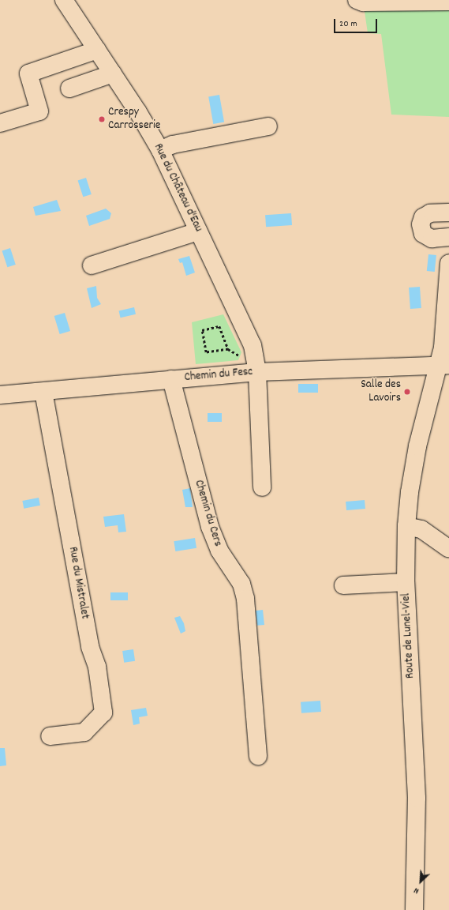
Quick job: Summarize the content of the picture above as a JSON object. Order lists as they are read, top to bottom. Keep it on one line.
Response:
{"streets":{"street":["Rue du Château d'Eau","Chemin du Fesc","Chemin du Cers","Rue du Mistralet","Route de Lunel-Viel"]},"crossings":[["Rue du Château d'Eau","Chemin du Fesc"],["Chemin du Fesc","Chemin du Cers"],["Chemin du Fesc","Rue du Mistralet"],["Chemin du Fesc","Route de Lunel-Viel"]],"places":["Crespy Carrosserie","Salle des Lavoirs"],"scale_bar":"20 m","north":"bottom left"}
